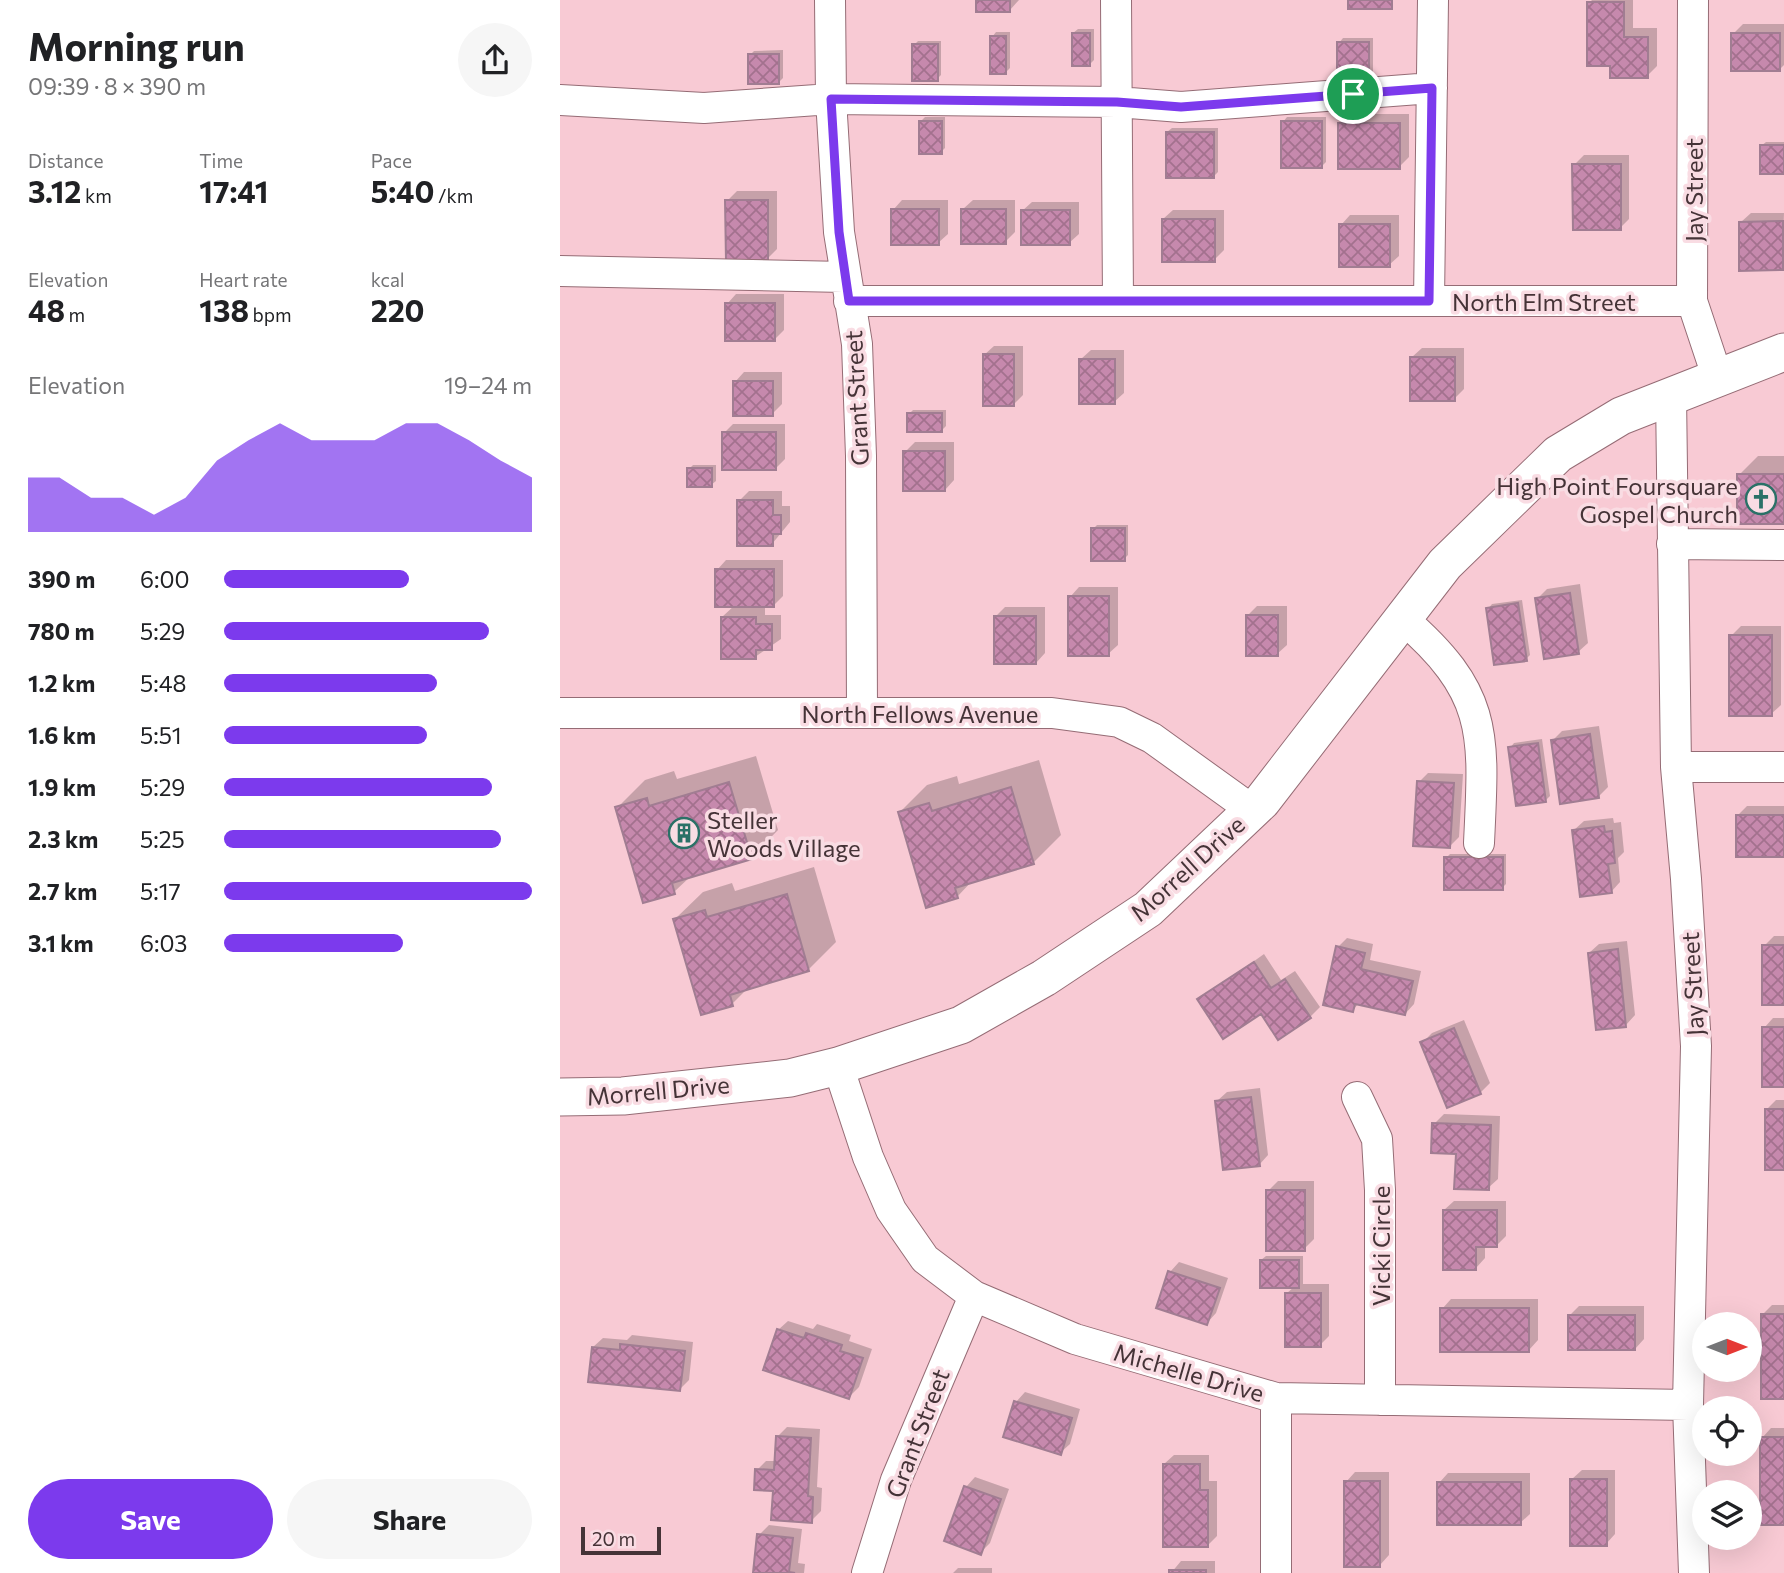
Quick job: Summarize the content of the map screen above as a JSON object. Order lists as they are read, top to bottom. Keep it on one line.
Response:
{"streets":{"main road":["Morrell Drive"],"street":["Jay Street","North Elm Street","Grant Street","North Fellows Avenue","Vicki Circle","Michelle Drive"]},"crossings":[["Jay Street","North Elm Street"],["Jay Street","Morrell Drive"],["Jay Street","Michelle Drive"],["North Elm Street","Grant Street"],["Grant Street","North Fellows Avenue"],["Grant Street","Michelle Drive"],["North Fellows Avenue","Morrell Drive"],["Morrell Drive","Michelle Drive"],["Vicki Circle","Michelle Drive"]],"places":{"church":["High Point Foursquare Gospel Church"],"building":["Steller Woods Village"]},"scale_bar":"20 m","north":"right","page":{"heading":["Morning run","09:39 · 8 × 390 m"],"stats":[["Distance","3.12 km"],["Time","17:41"],["Pace","5:40 /km"],["Elevation","48 m"],["Heart rate","138 bpm"],["kcal","220"]],"chart":["Elevation","19–24 m"],"list":[{"name":"390 m","note":"6:00"},{"name":"780 m","note":"5:29"},{"name":"1.2 km","note":"5:48"},{"name":"1.6 km","note":"5:51"},{"name":"1.9 km","note":"5:29"},{"name":"2.3 km","note":"5:25"},{"name":"2.7 km","note":"5:17"},{"name":"3.1 km","note":"6:03"}],"buttons":["Save","Share"],"scale":"20 m"}}
